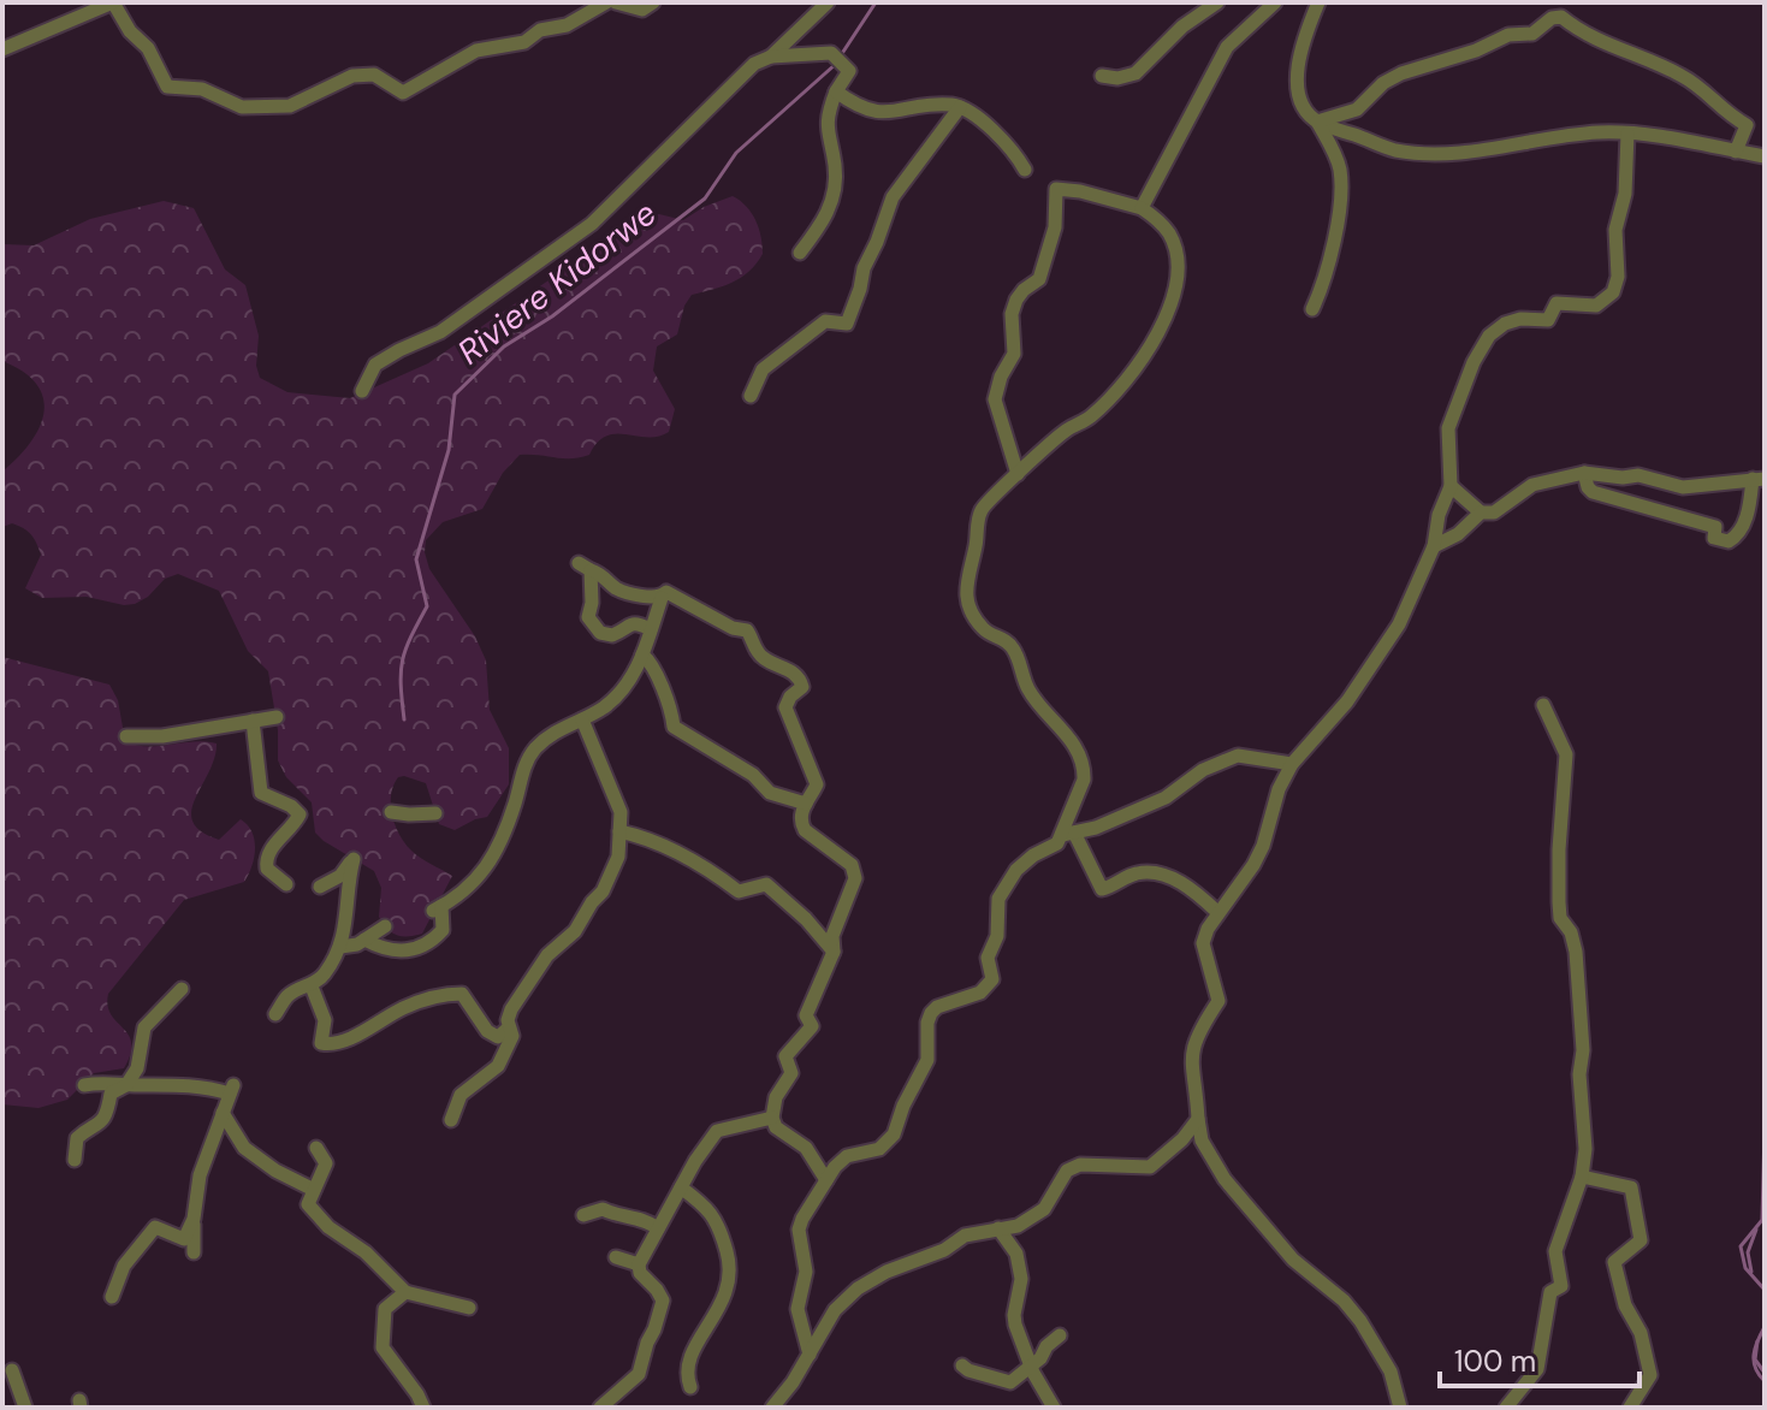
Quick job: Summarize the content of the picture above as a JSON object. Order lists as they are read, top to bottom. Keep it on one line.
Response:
{"water":["Riviere Kidorwe"],"scale_bar":"100 m"}
